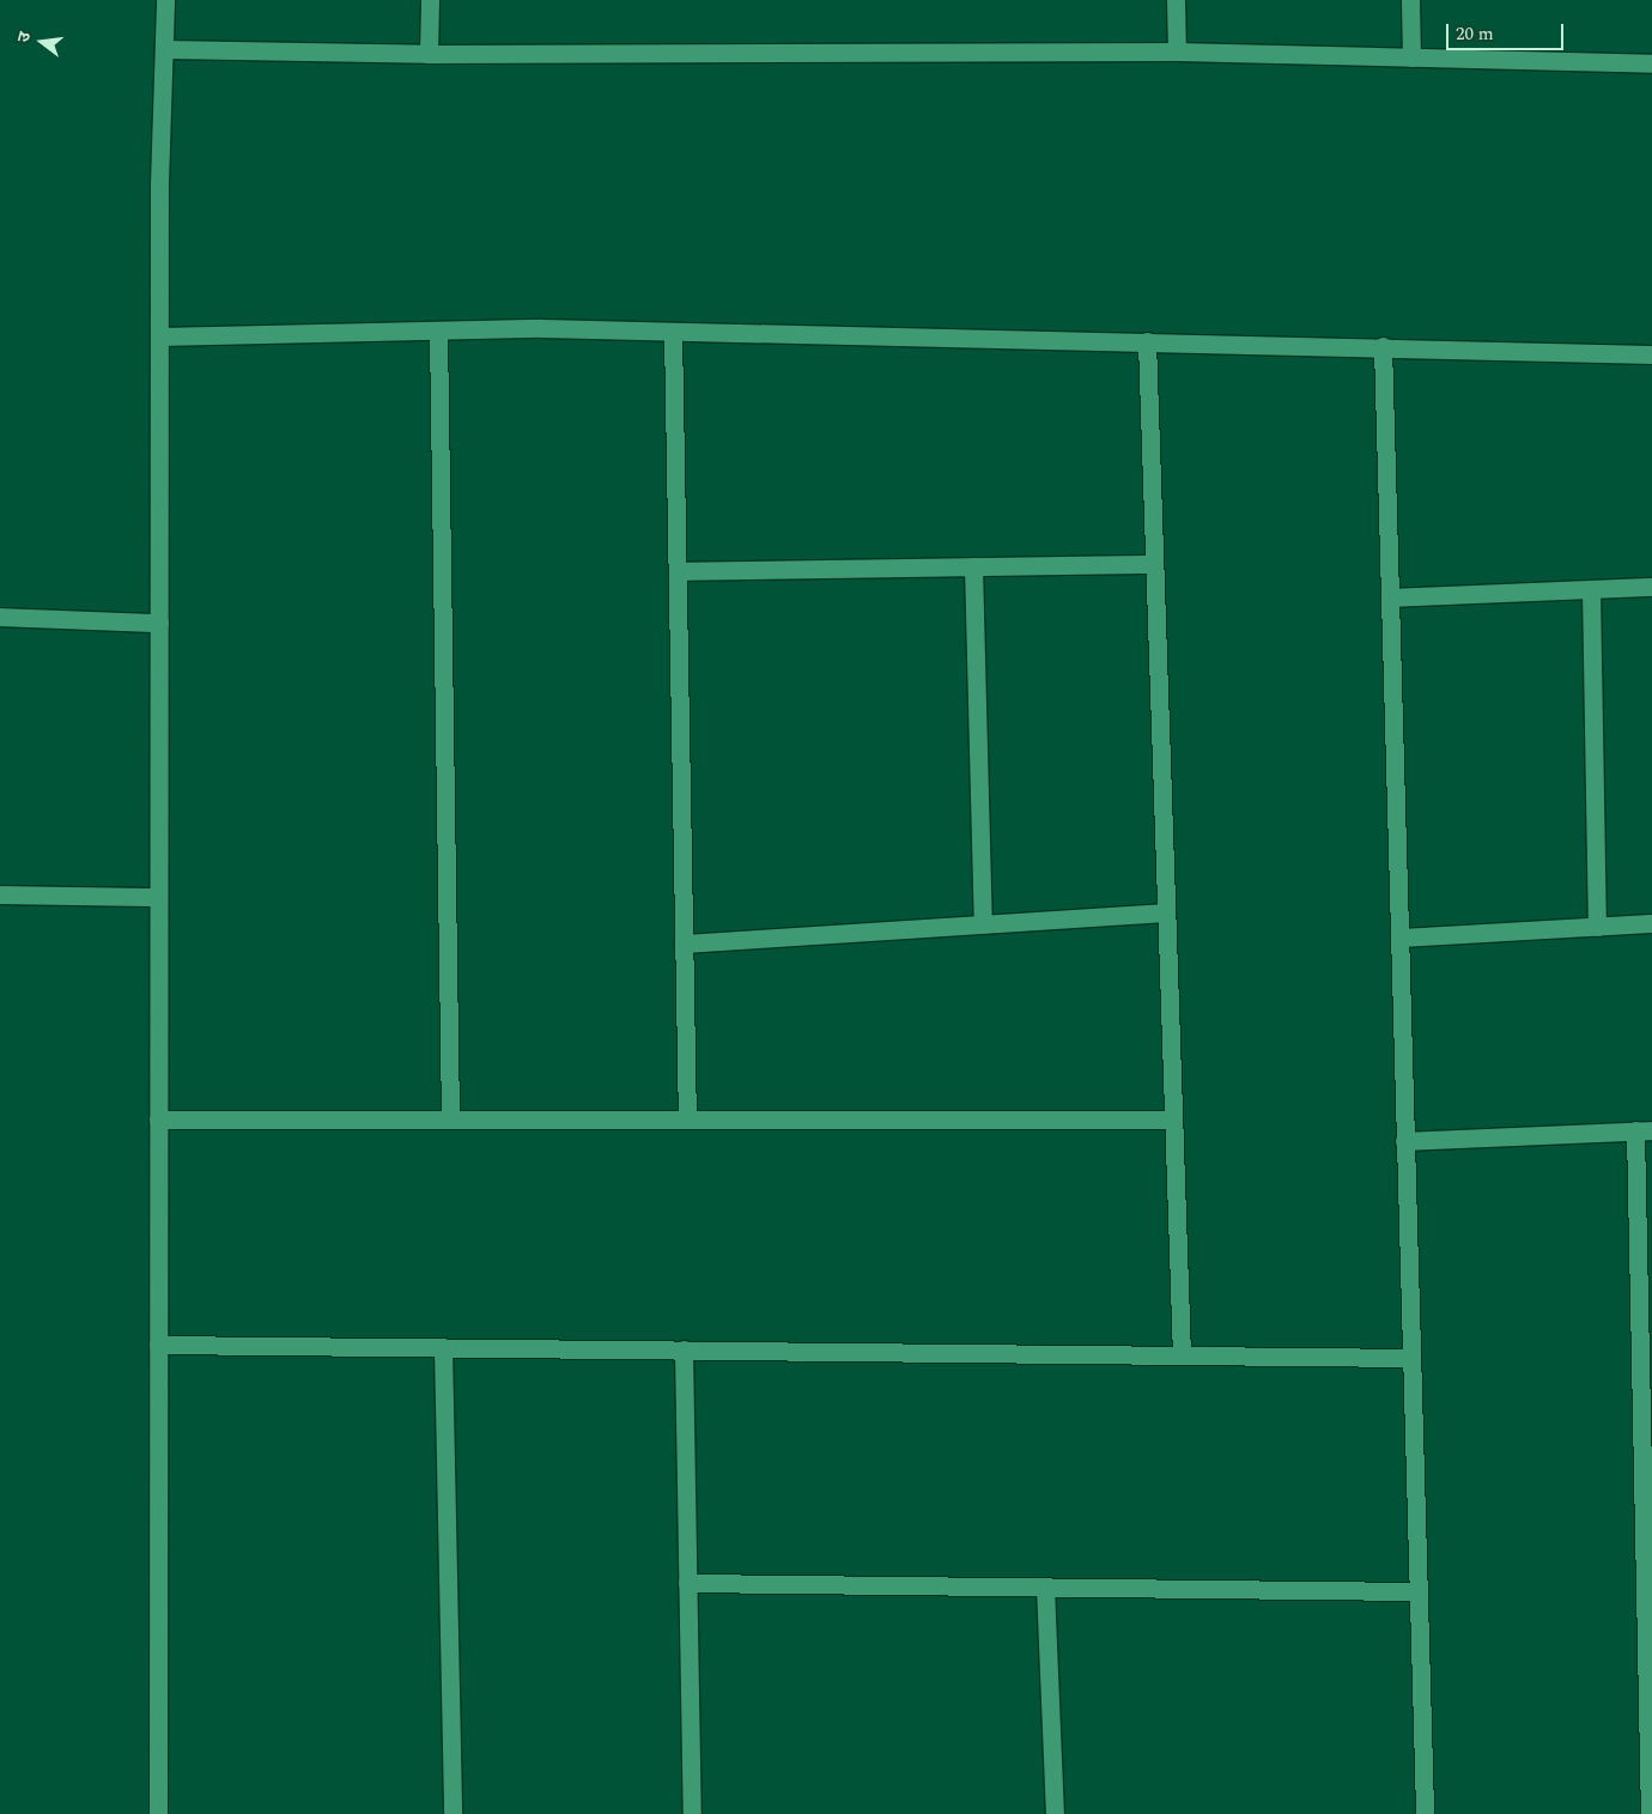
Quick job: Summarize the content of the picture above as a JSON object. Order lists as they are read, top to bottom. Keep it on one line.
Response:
{"scale_bar":"20 m","north":"left"}
